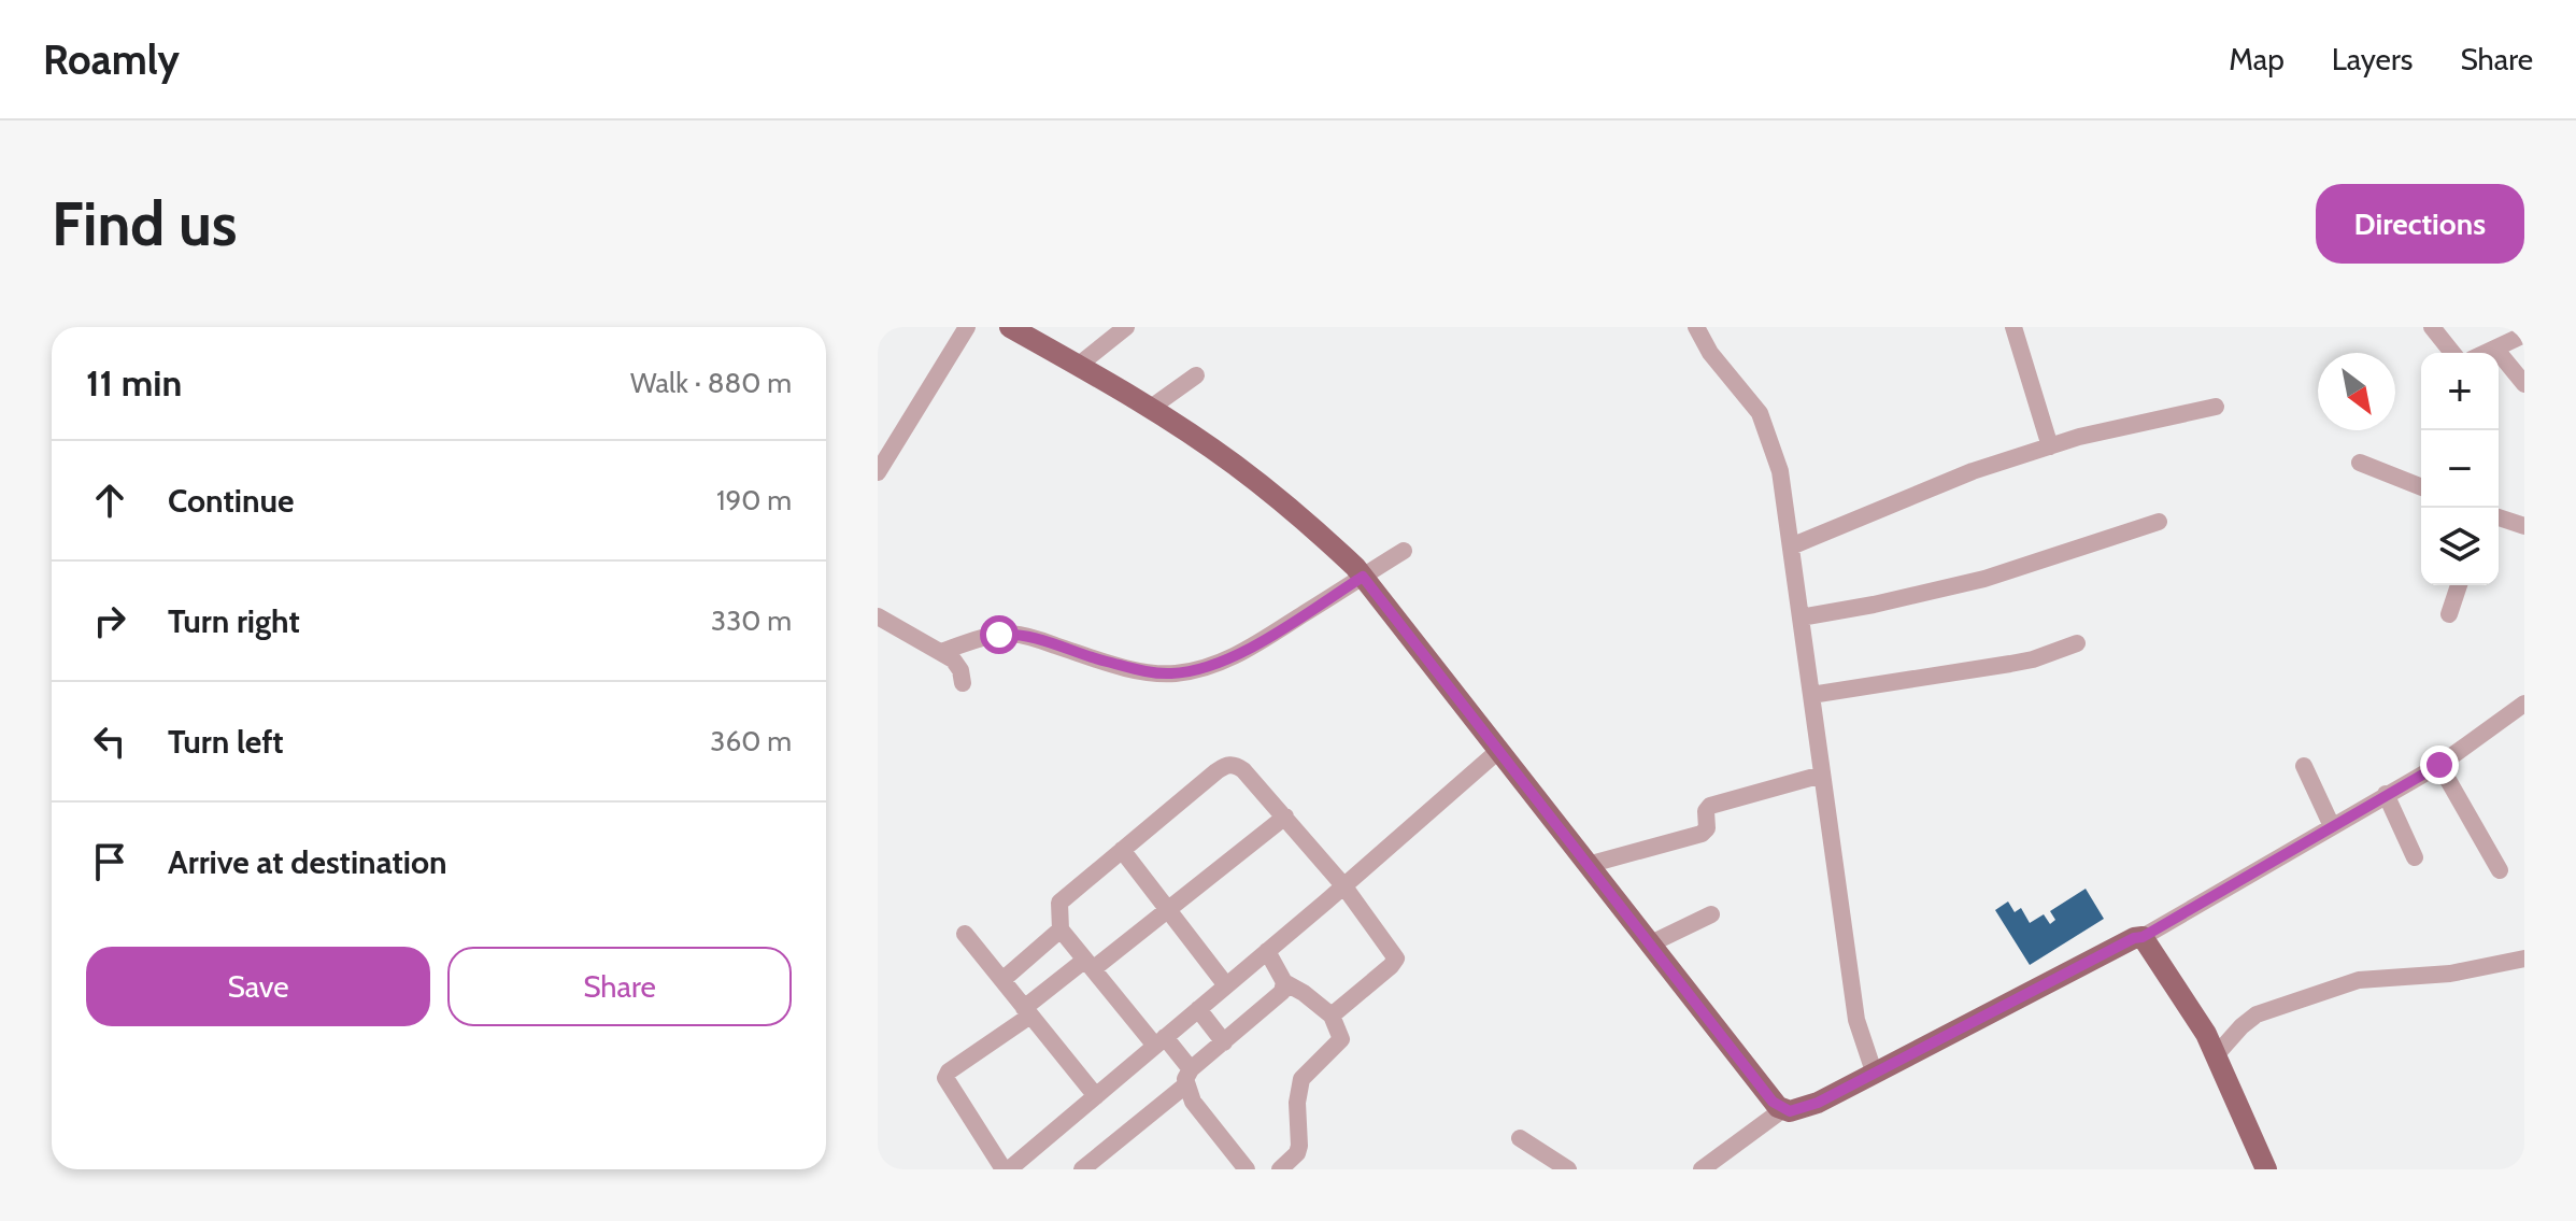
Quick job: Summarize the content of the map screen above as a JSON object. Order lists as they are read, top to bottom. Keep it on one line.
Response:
{"north":"bottom right","page":{"header":"Roamly","nav":["Map","Layers","Share"],"buttons":["Directions",["Save","Share"]],"title":"Find us","heading":["11 min","Walk · 880 m"],"map_buttons":["+","−"],"list":[["Continue","190 m"],["Turn right","330 m"],["Turn left","360 m"],"Arrive at destination"]}}
